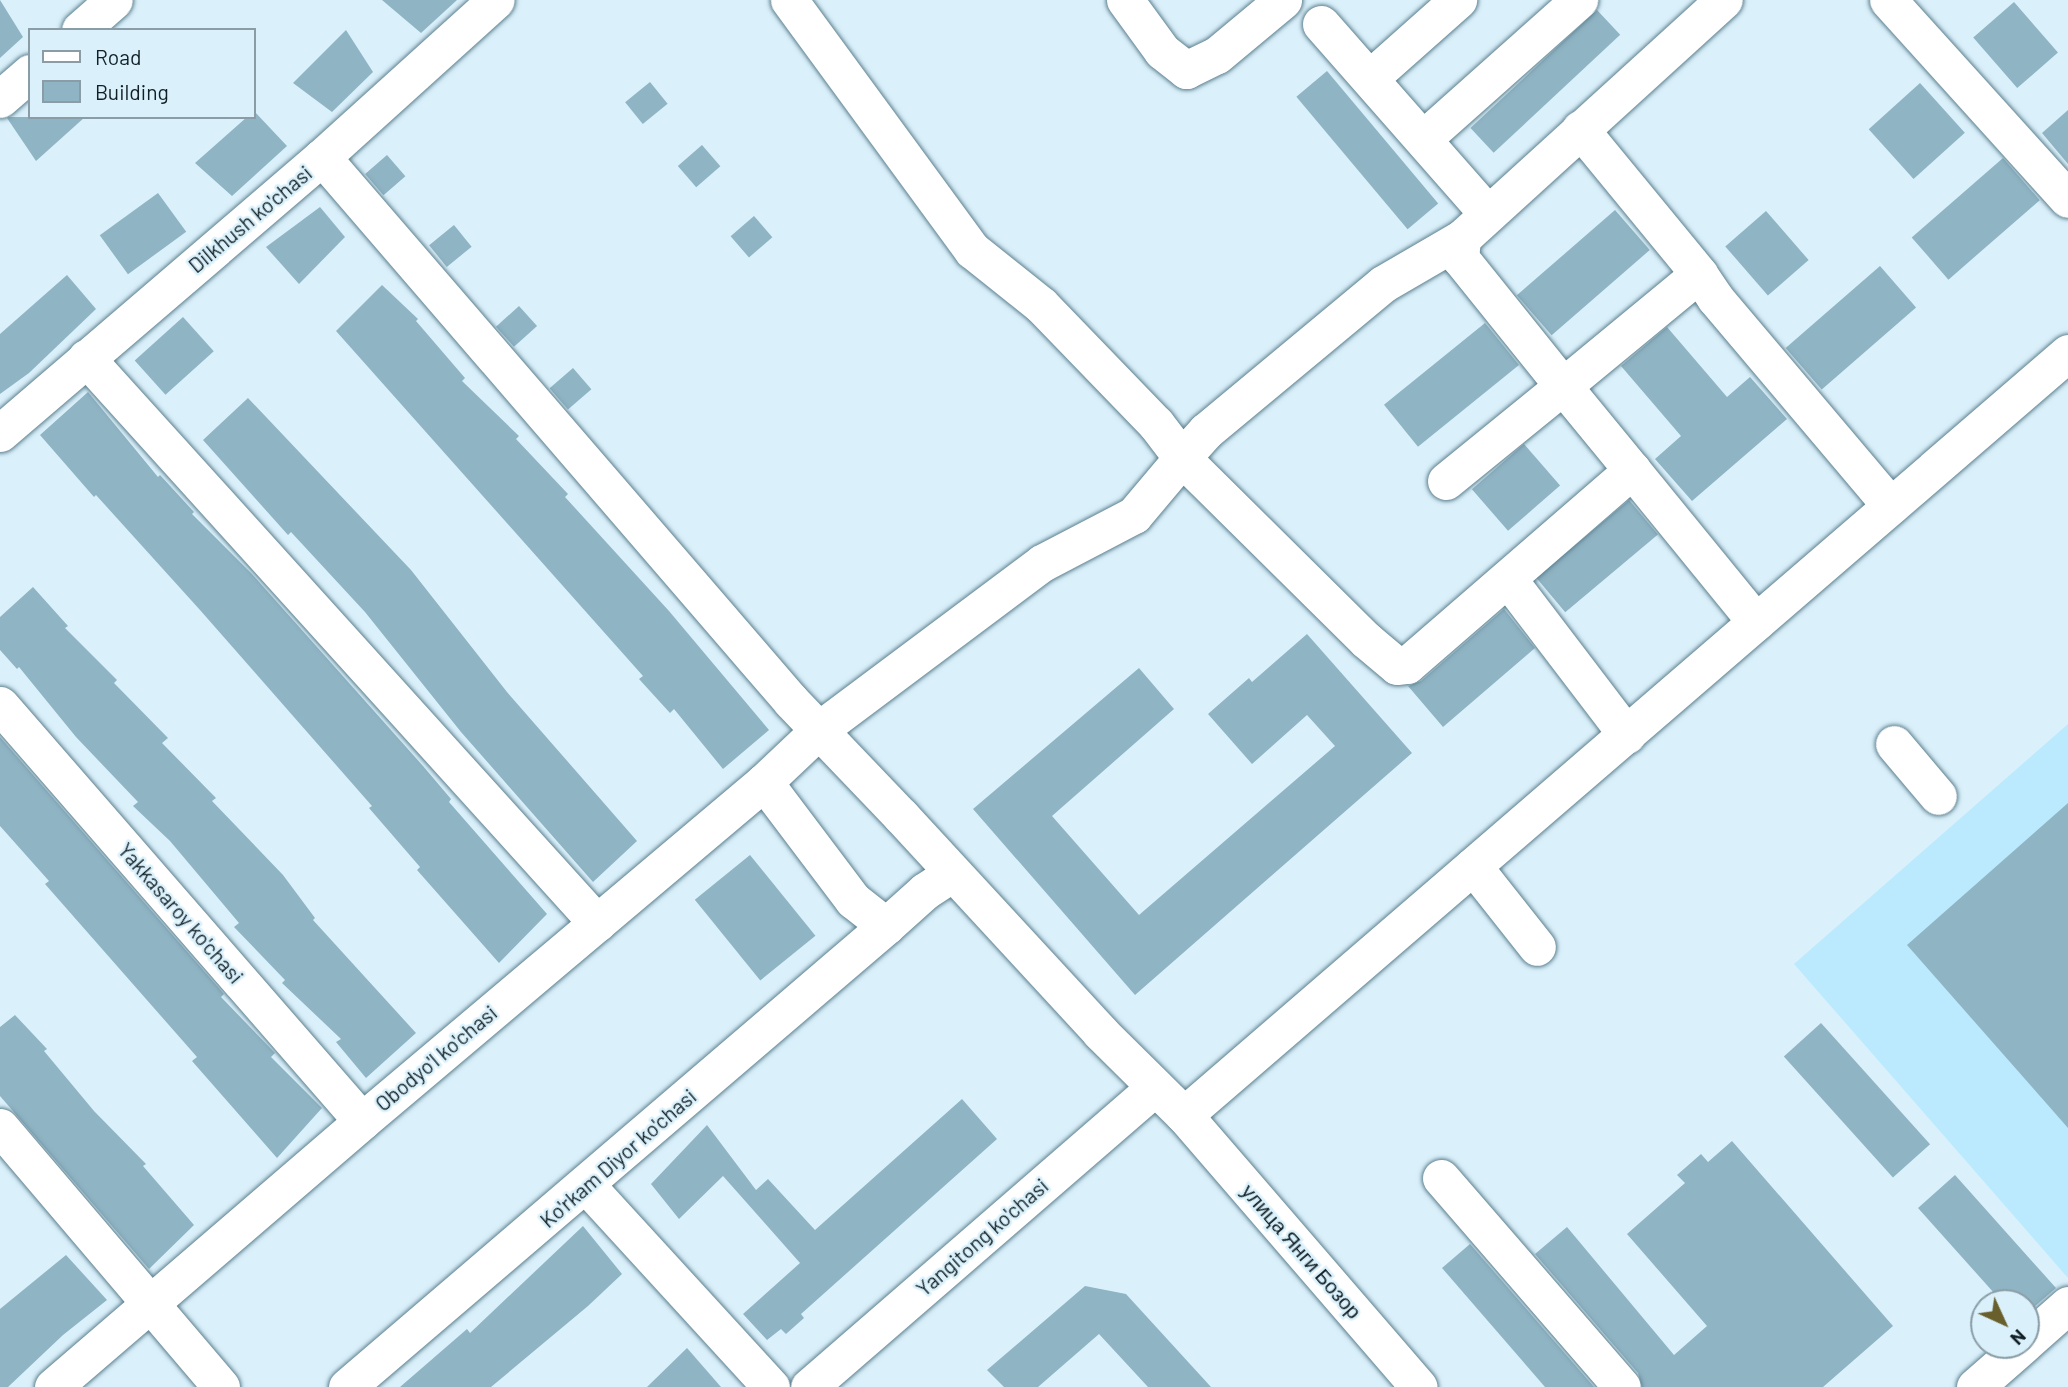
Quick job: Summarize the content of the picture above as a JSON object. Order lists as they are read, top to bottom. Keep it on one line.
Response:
{"streets":{"street":["Dilkhush ko'chasi","Yakkasaroy ko'chasi","Obodyo'l ko'chasi","Ko'rkam Diyor ko'chasi","Yangitong ko'chasi","улица Янги Бозор"]},"crossings":[["Dilkhush ko'chasi","улица Янги Бозор"],["Yakkasaroy ko'chasi","Obodyo'l ko'chasi"],["Obodyo'l ko'chasi","улица Янги Бозор"],["Ko'rkam Diyor ko'chasi","улица Янги Бозор"],["Yangitong ko'chasi","улица Янги Бозор"]],"legend":["Road","Building"],"north":"bottom right"}
